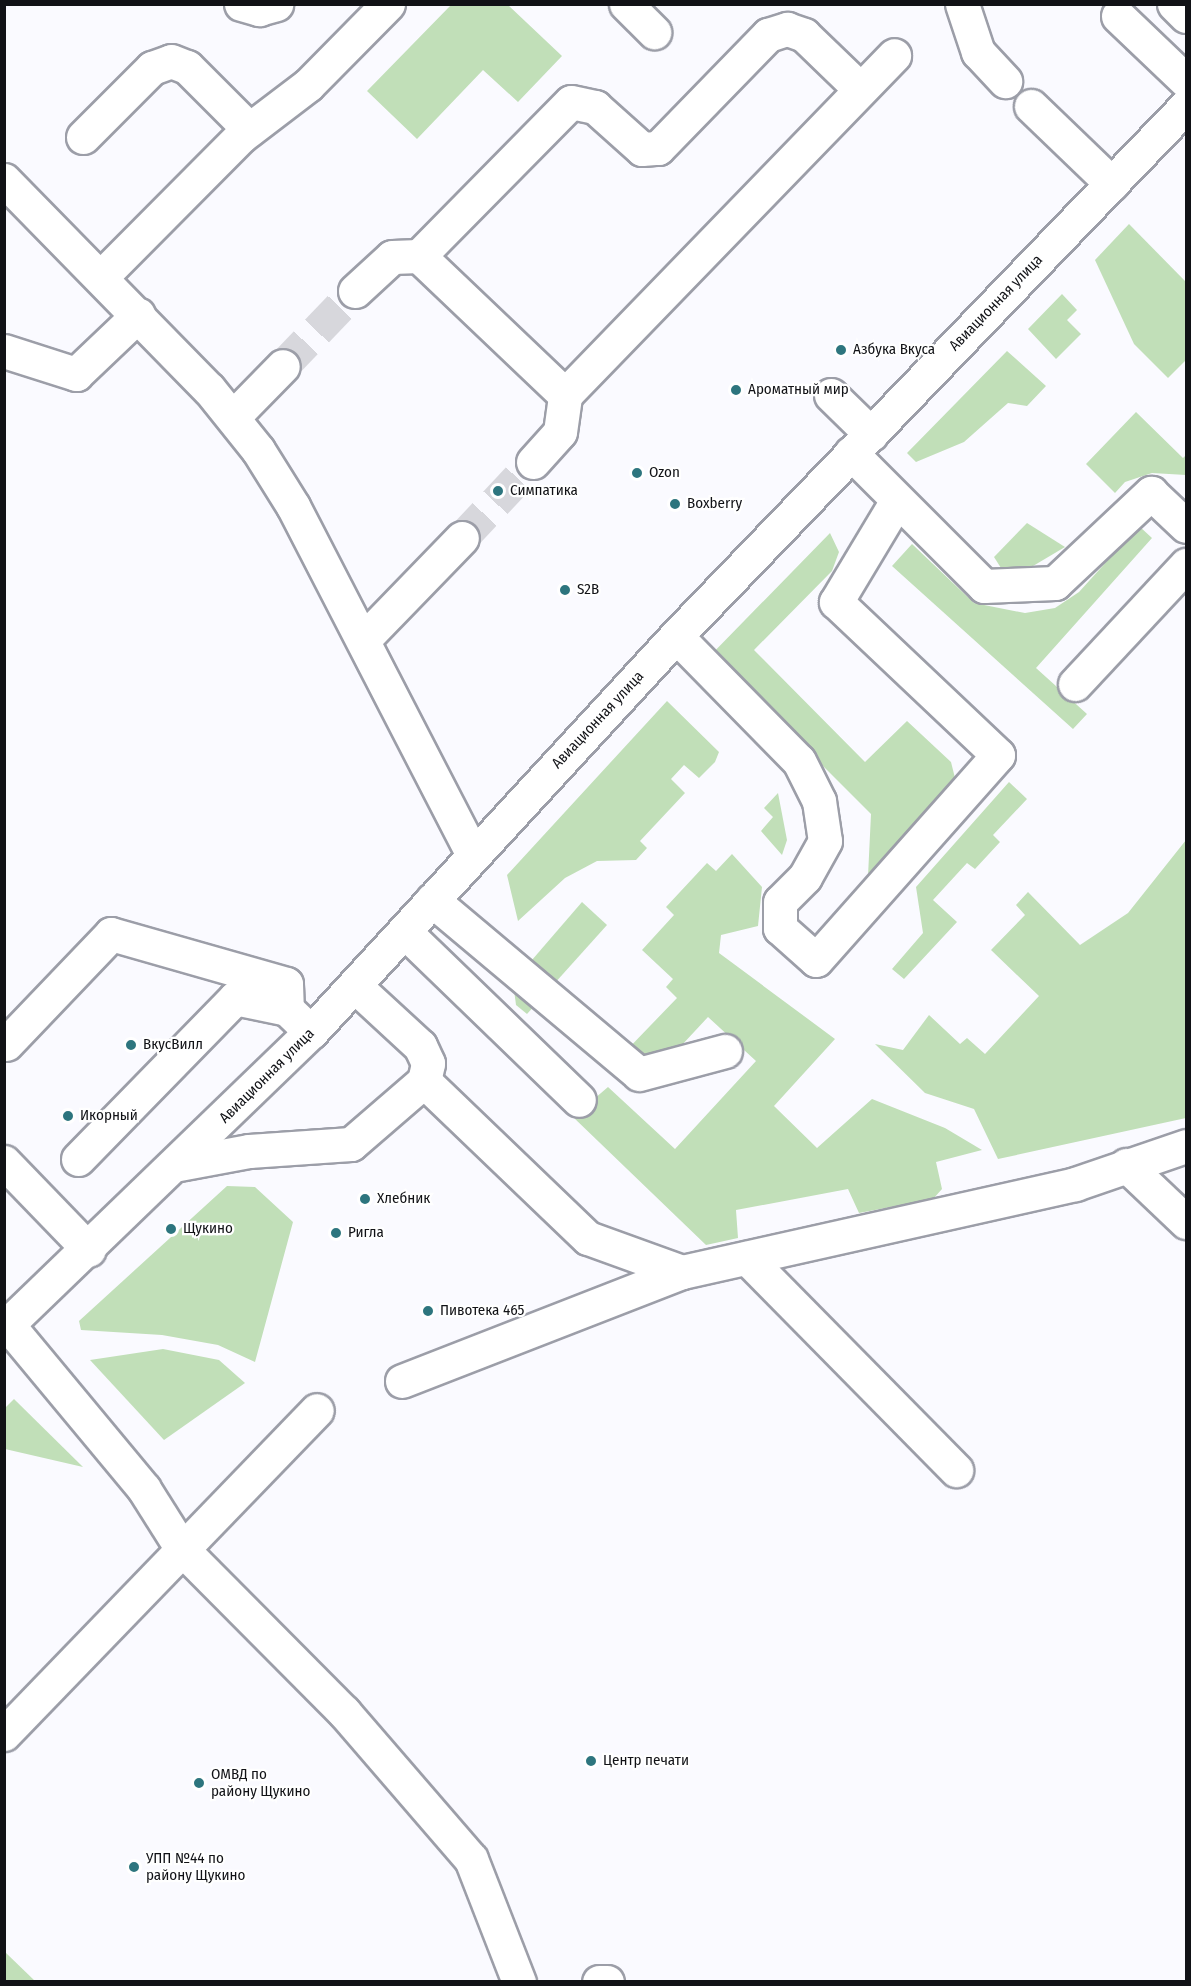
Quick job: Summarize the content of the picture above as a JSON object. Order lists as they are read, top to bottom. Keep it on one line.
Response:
{"streets":{"street":["Авиационная улица"]},"places":["Азбука Вкуса","Ароматный мир","Ozon","Симпатика","Boxberry","S2B","ВкусВилл","Икорный","Хлебник","Щукино","Ригла","Пивотека 465","Центр печати","ОМВД по району Щукино","УПП №44 по району Щукино"]}
